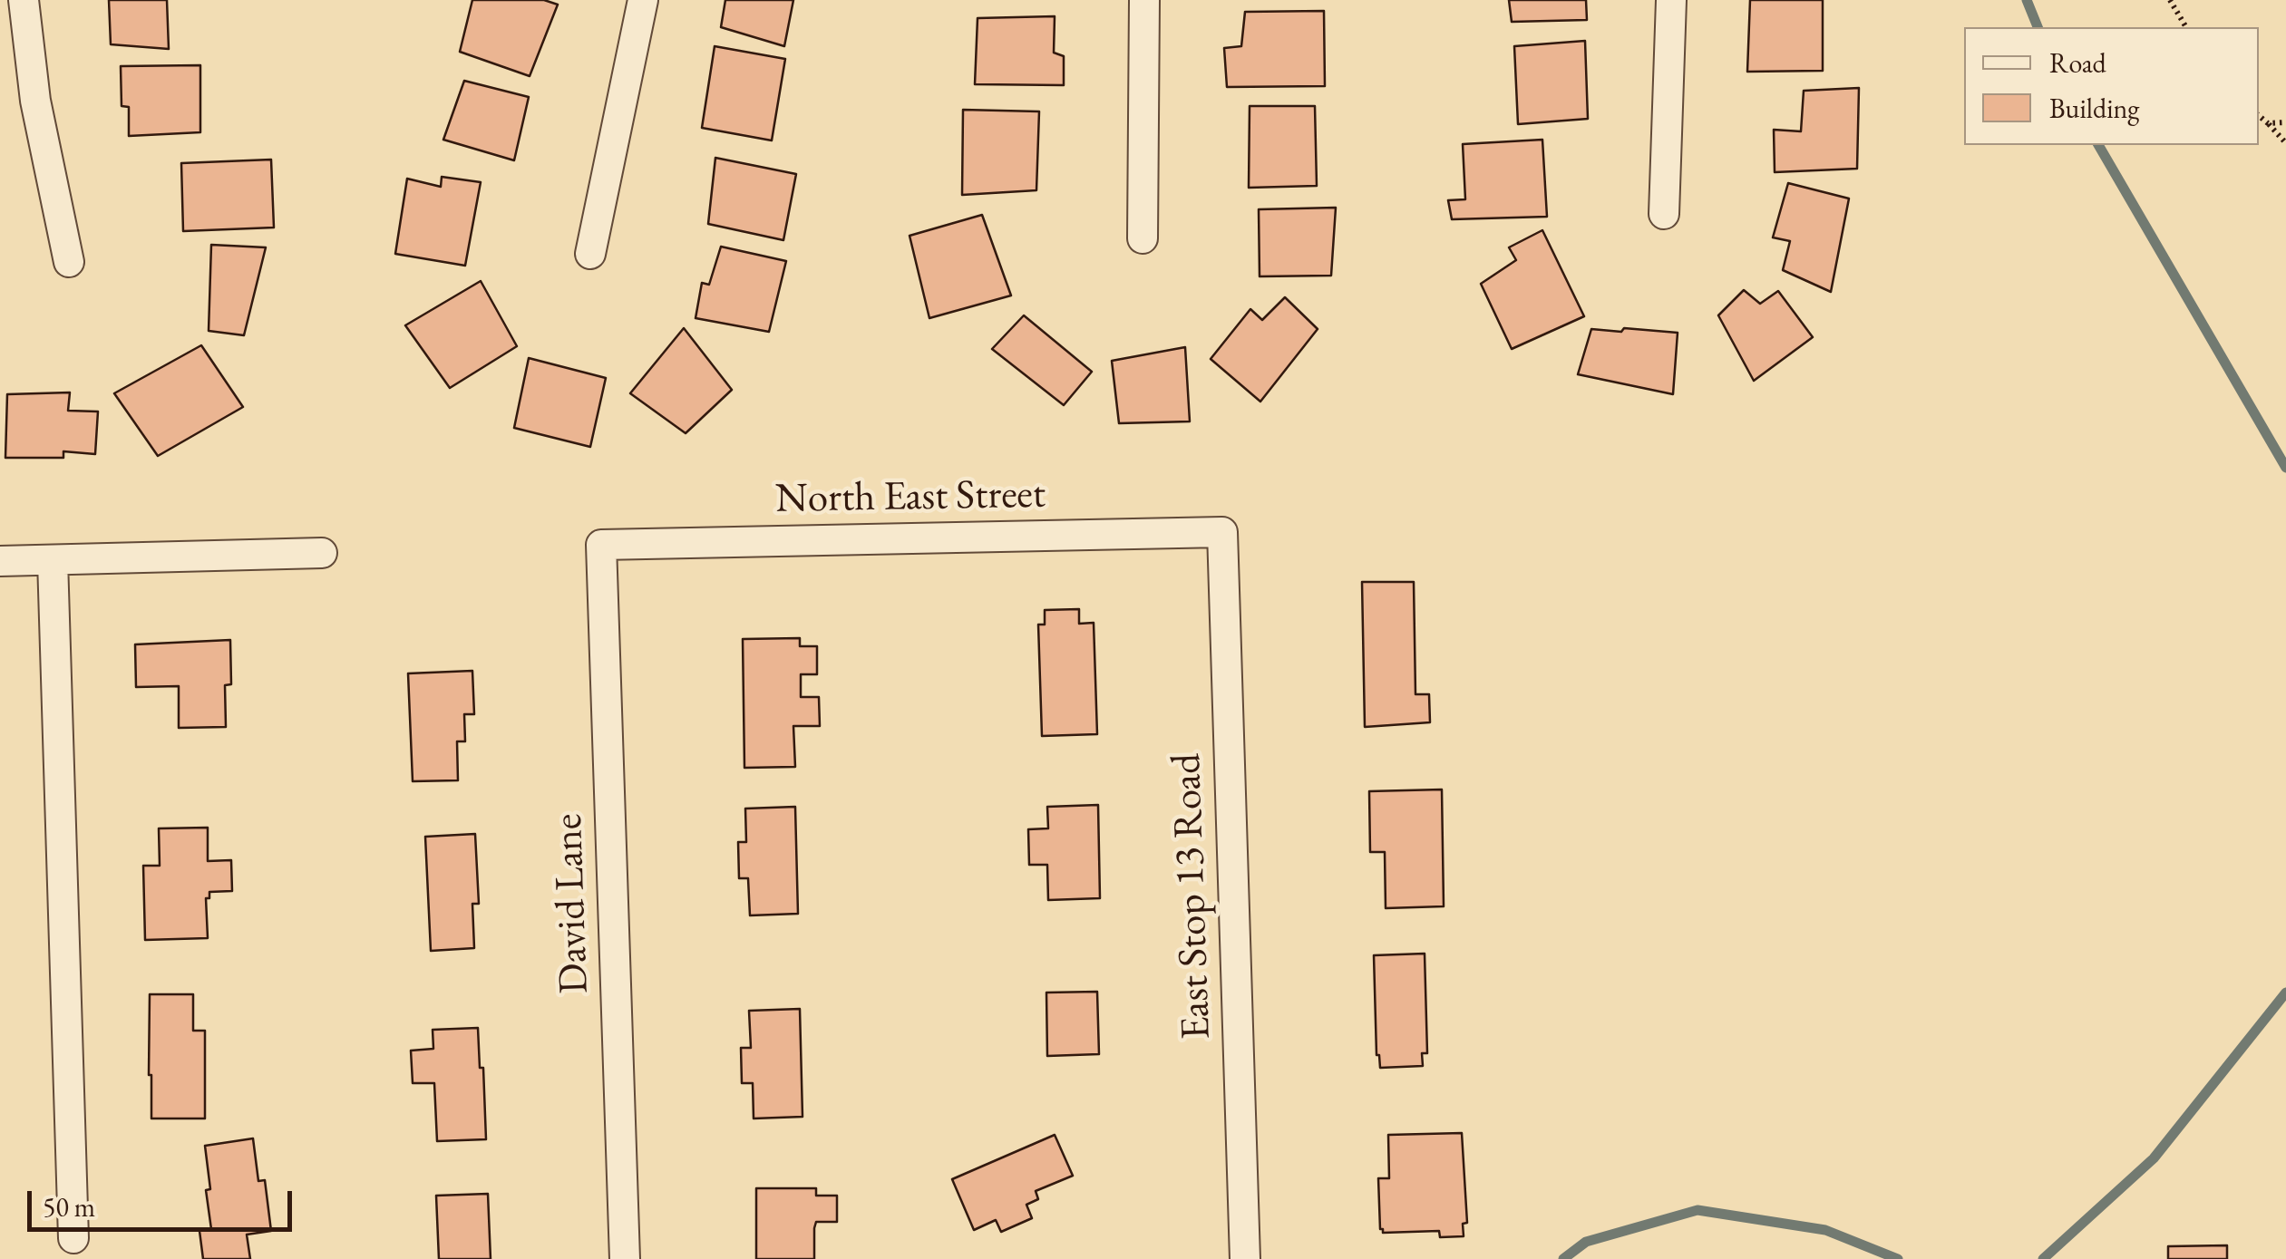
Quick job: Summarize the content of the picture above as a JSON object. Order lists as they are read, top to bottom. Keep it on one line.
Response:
{"streets":{"street":["North East Street","East Stop 13 Road","David Lane"]},"crossings":[["North East Street","East Stop 13 Road"],["North East Street","David Lane"]],"legend":["Road","Building"],"scale_bar":"50 m"}
